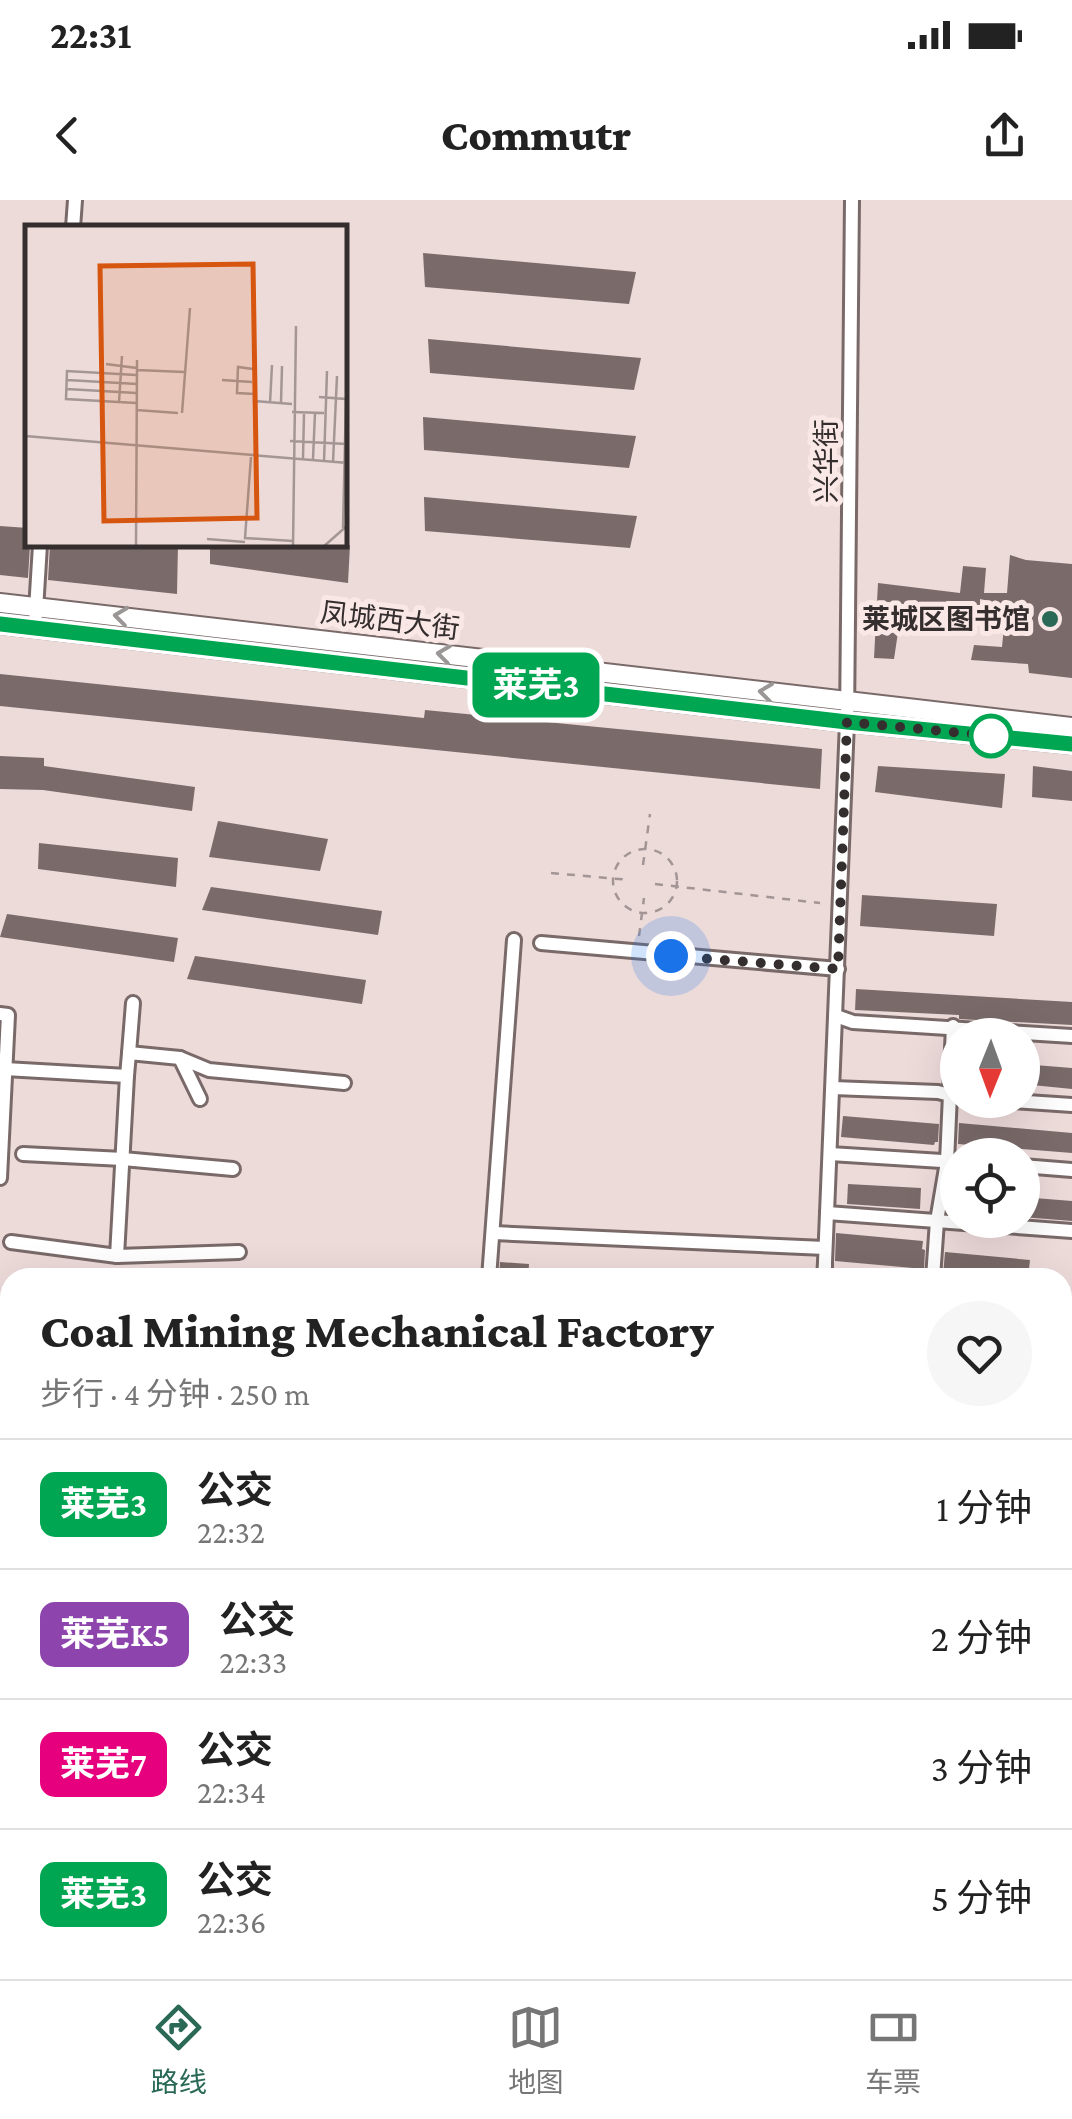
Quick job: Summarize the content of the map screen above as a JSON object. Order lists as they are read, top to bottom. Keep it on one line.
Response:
{"streets":{"main road":["凤城西大街"],"street":["兴华街"]},"crossings":[["兴华街","凤城西大街"]],"places":["莱城区图书馆"],"lines":["bus line 莱芜3"],"north":"bottom","page":{"status":"22:31","header":"Commutr","on_map":"莱芜3","heading":["Coal Mining Mechanical Factory","步行 · 4 分钟 · 250 m"],"list":[{"mark":"莱芜3","name":"公交","note":"22:32","value":"1 分钟"},{"mark":"莱芜K5","name":"公交","note":"22:33","value":"2 分钟"},{"mark":"莱芜7","name":"公交","note":"22:34","value":"3 分钟"},{"mark":"莱芜3","name":"公交","note":"22:36","value":"5 分钟"}],"tabs":["路线","地图","车票"]}}
